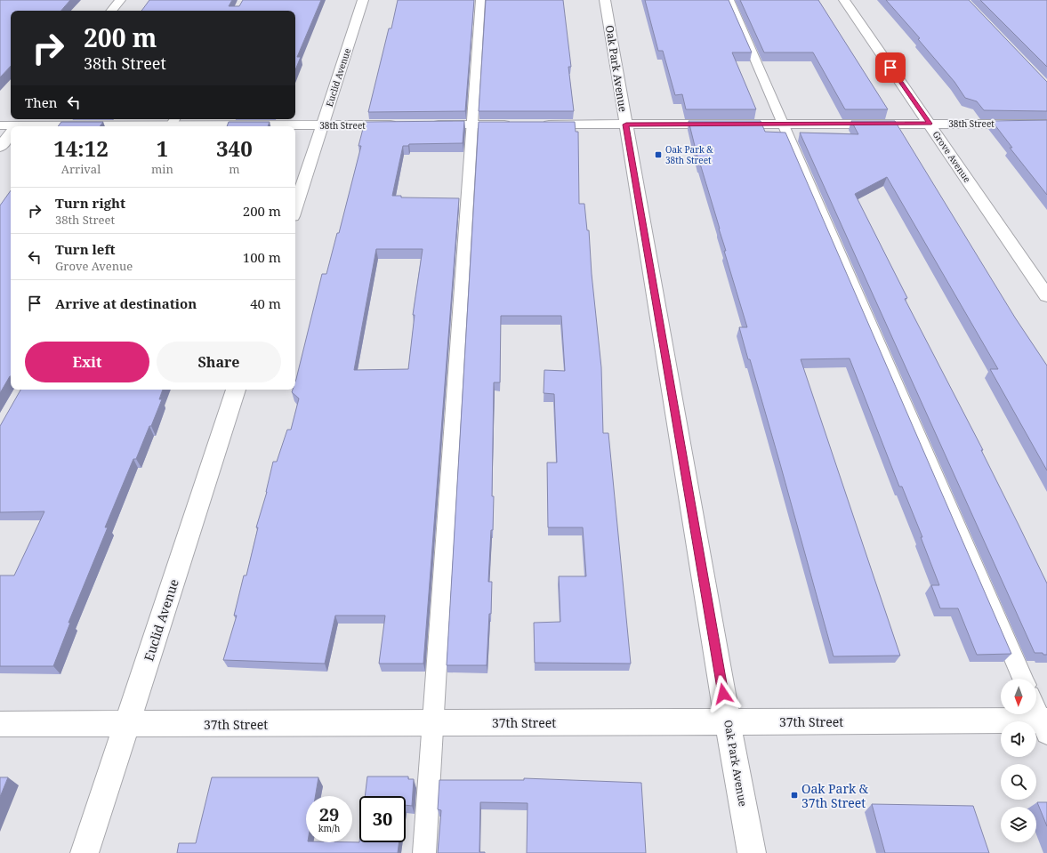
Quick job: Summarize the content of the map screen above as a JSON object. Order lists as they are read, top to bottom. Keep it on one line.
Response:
{"streets":{"street":["Oak Park Avenue","Euclid Avenue","38th Street","Grove Avenue","37th Street"]},"crossings":[["Oak Park Avenue","38th Street"],["Oak Park Avenue","37th Street"],["Euclid Avenue","38th Street"],["Euclid Avenue","37th Street"],["38th Street","Grove Avenue"]],"places":{"transit":["Oak Park & 38th Street","Oak Park & 37th Street"]},"north":"bottom","page":{"turn":["200 m","38th Street"],"then":"Then","eta":["14:12","Arrival","1","min","340","m"],"list":[{"name":"Turn right","note":"38th Street","value":"200 m"},{"name":"Turn left","note":"Grove Avenue","value":"100 m"},{"name":"Arrive at destination","value":"40 m"}],"buttons":["Exit","Share"],"speed":"29 km/h","limit":"30"}}
